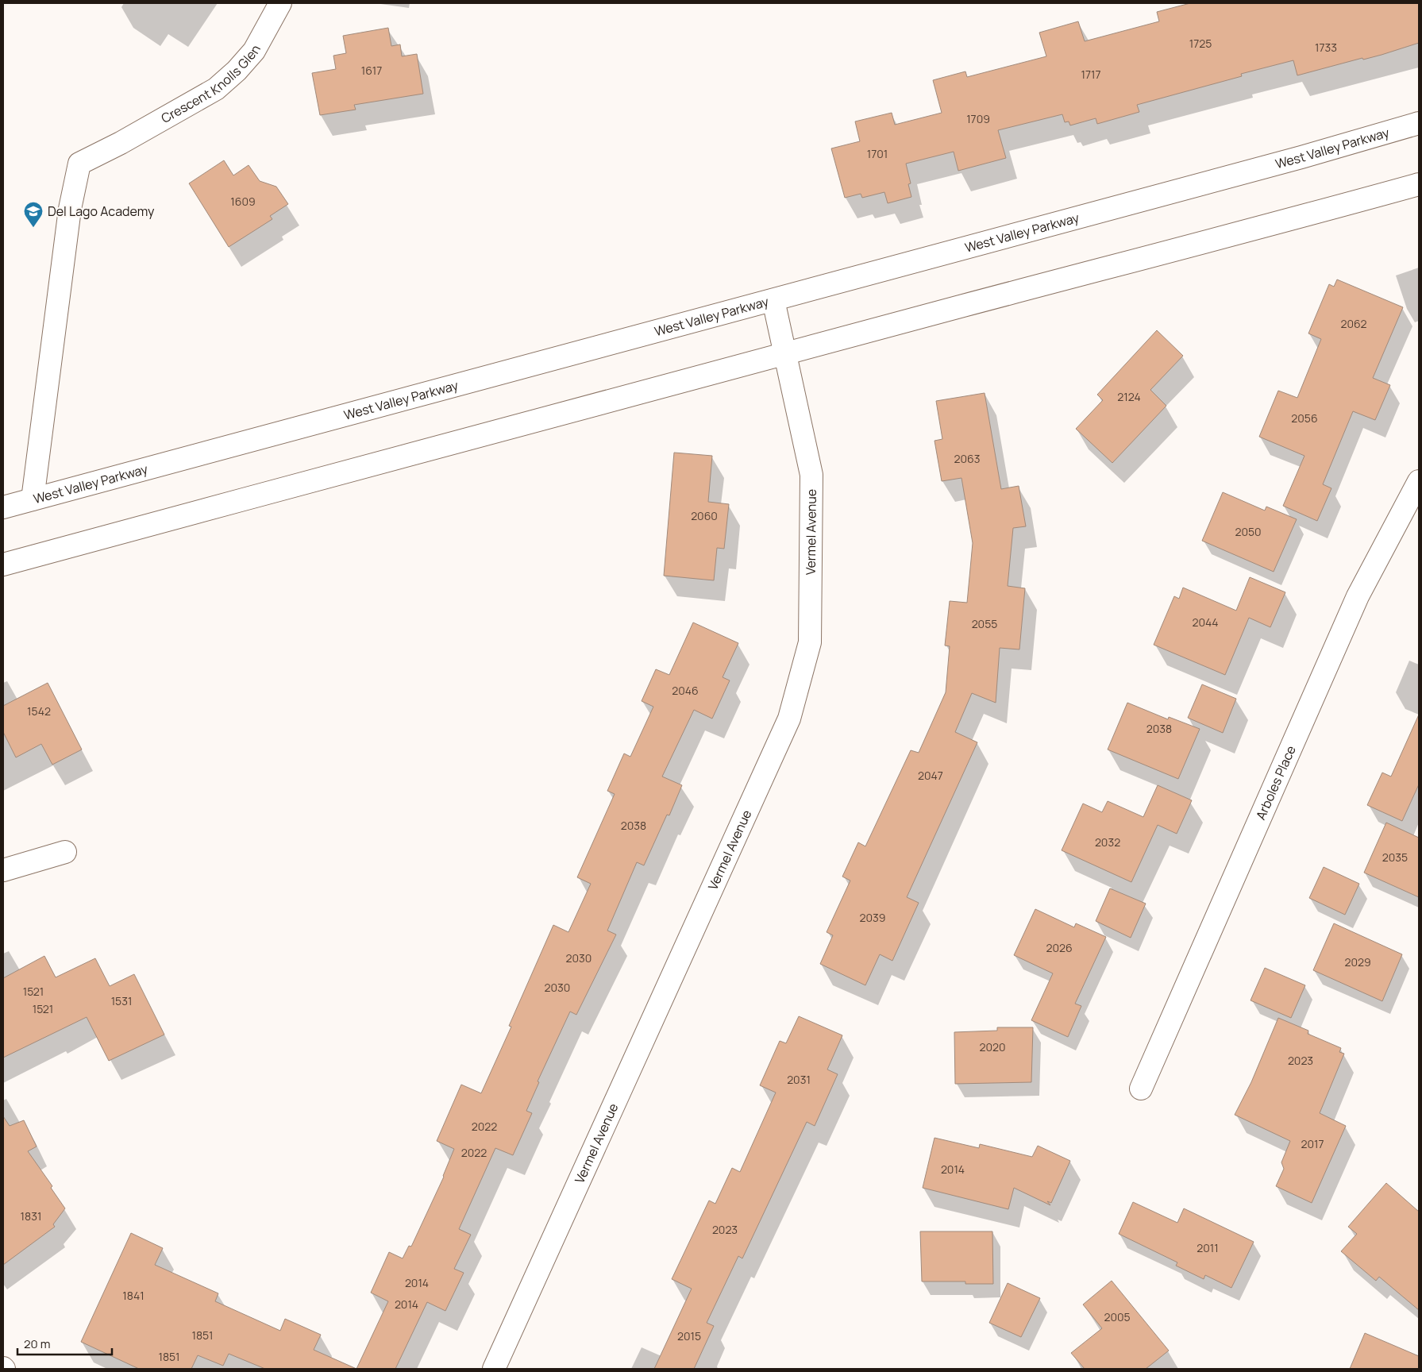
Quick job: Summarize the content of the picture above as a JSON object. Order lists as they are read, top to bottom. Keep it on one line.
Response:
{"streets":{"main road":["Crescent Knolls Glen","West Valley Parkway","Vermel Avenue","Arboles Place"]},"crossings":[["Crescent Knolls Glen","West Valley Parkway"],["West Valley Parkway","Vermel Avenue"]],"places":{"school or university":["Del Lago Academy"]},"house_numbers":["1725","1733","1617","1717","1709","1701","1609","2062","2124","2056","2063","2060","2050","2044","2055","2046","1542","2038","2047","2038","2032","2035","2039","2026","2030","2029","2030","1521","1531","1521","2020","2023","2031","2022","2017","2022","2014","1831","2023","2011","2014","1841","2014","2005","1851","2015","1851"],"scale_bar":"20 m"}
